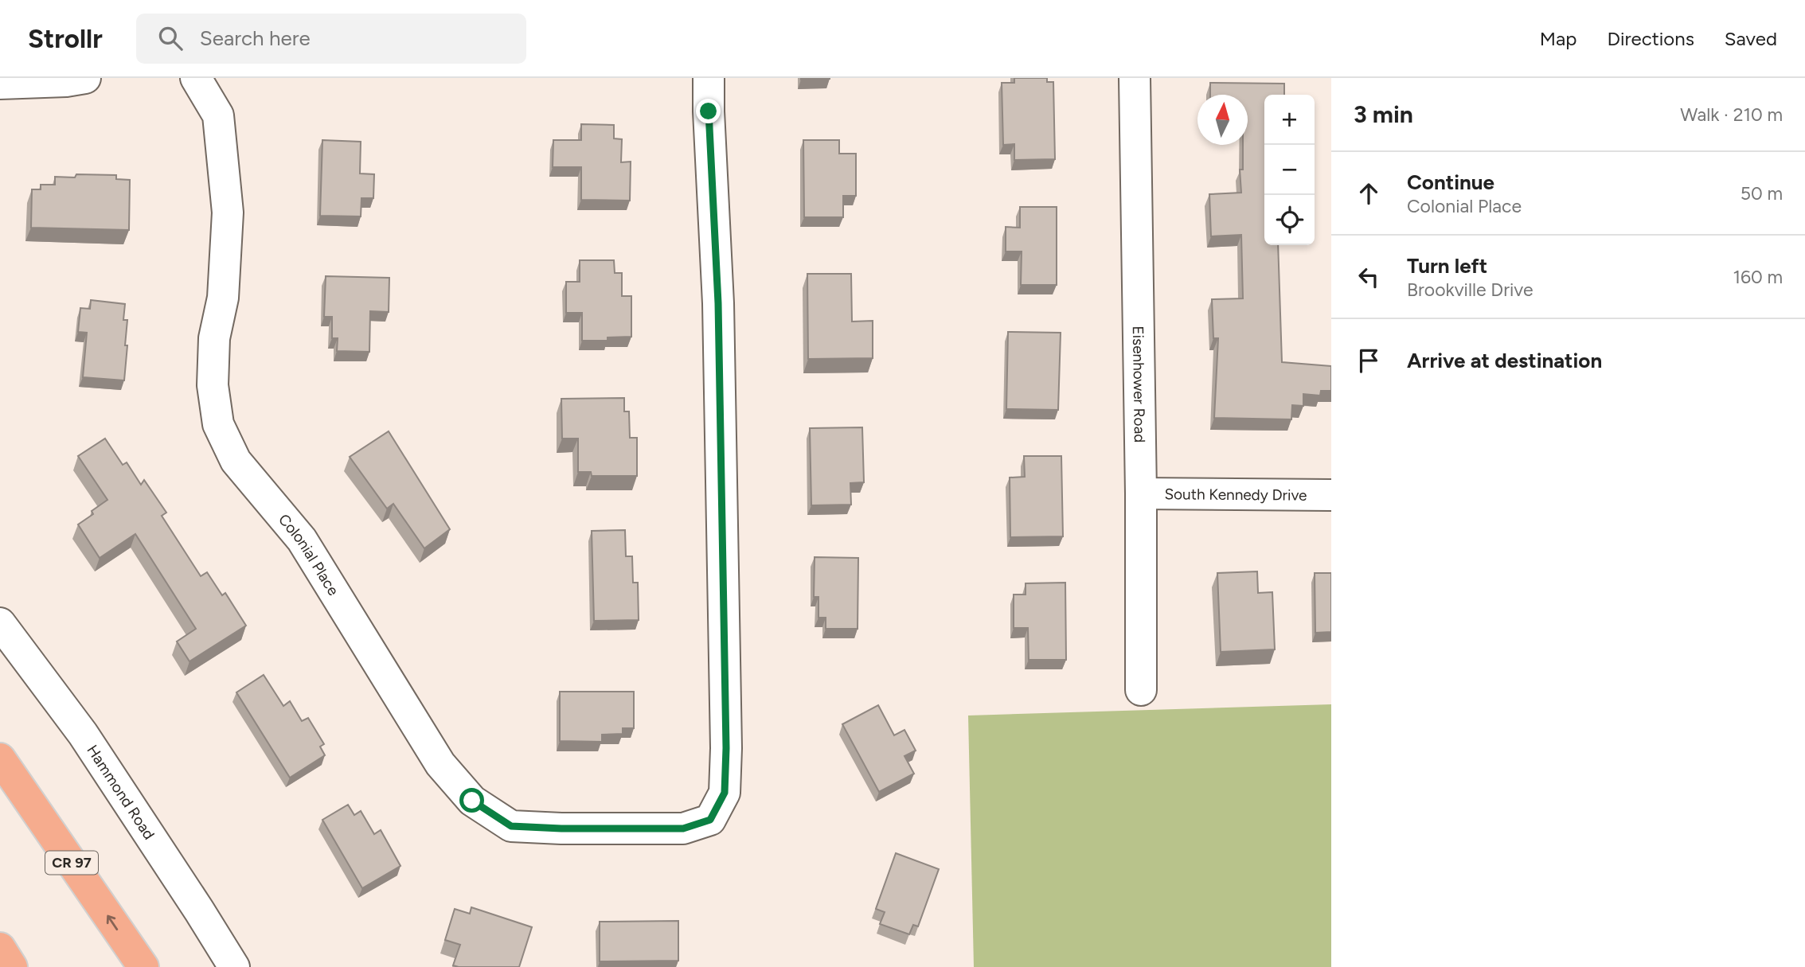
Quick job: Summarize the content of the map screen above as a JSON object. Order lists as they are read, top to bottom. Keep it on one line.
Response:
{"streets":{"highway":["CR 97"],"street":["Eisenhower Road","South Kennedy Drive","Colonial Place","Hammond Road"]},"crossings":[["Eisenhower Road","South Kennedy Drive"]],"north":"top","page":{"header":"Strollr","search":"Search here","nav":["Map","Directions","Saved"],"heading":["3 min","Walk · 210 m"],"map_buttons":["+","−"],"list":[["Continue","Colonial Place","50 m"],["Turn left","Brookville Drive","160 m"],"Arrive at destination"]}}
